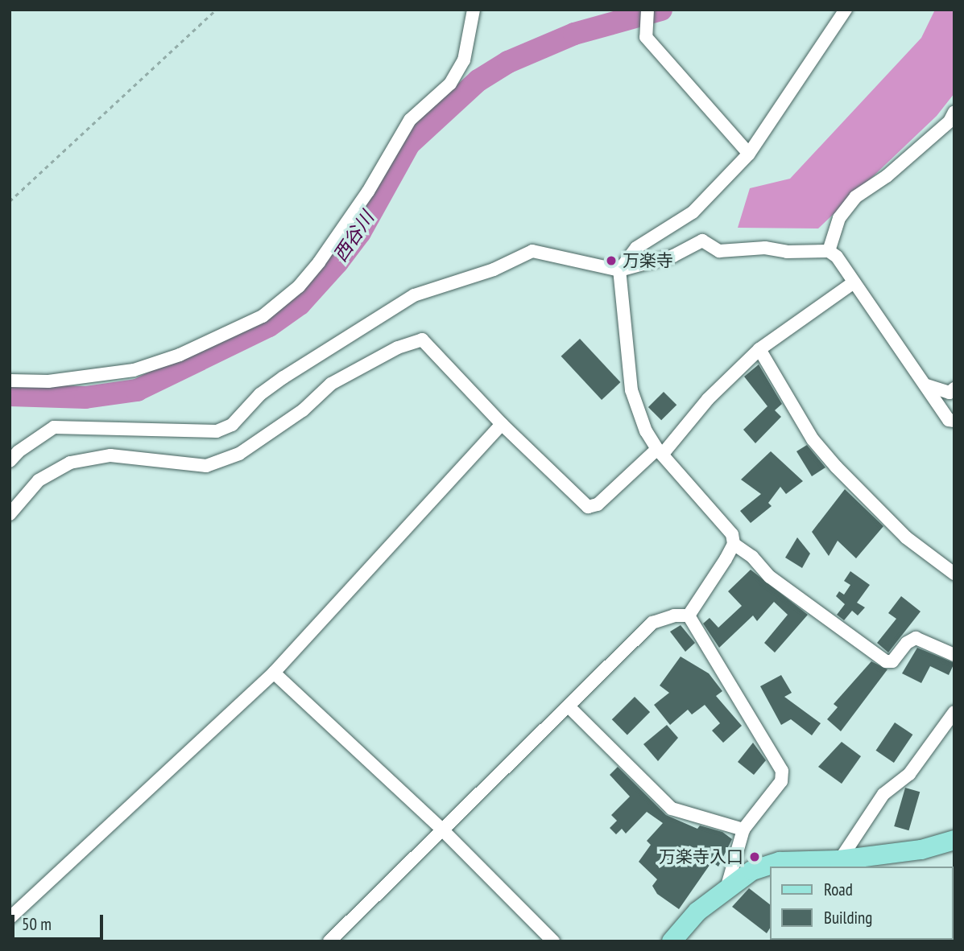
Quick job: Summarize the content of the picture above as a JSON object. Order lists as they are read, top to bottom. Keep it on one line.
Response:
{"water":["西谷川"],"places":["万楽寺","万楽寺入口"],"legend":["Road","Building"],"scale_bar":"50 m"}
